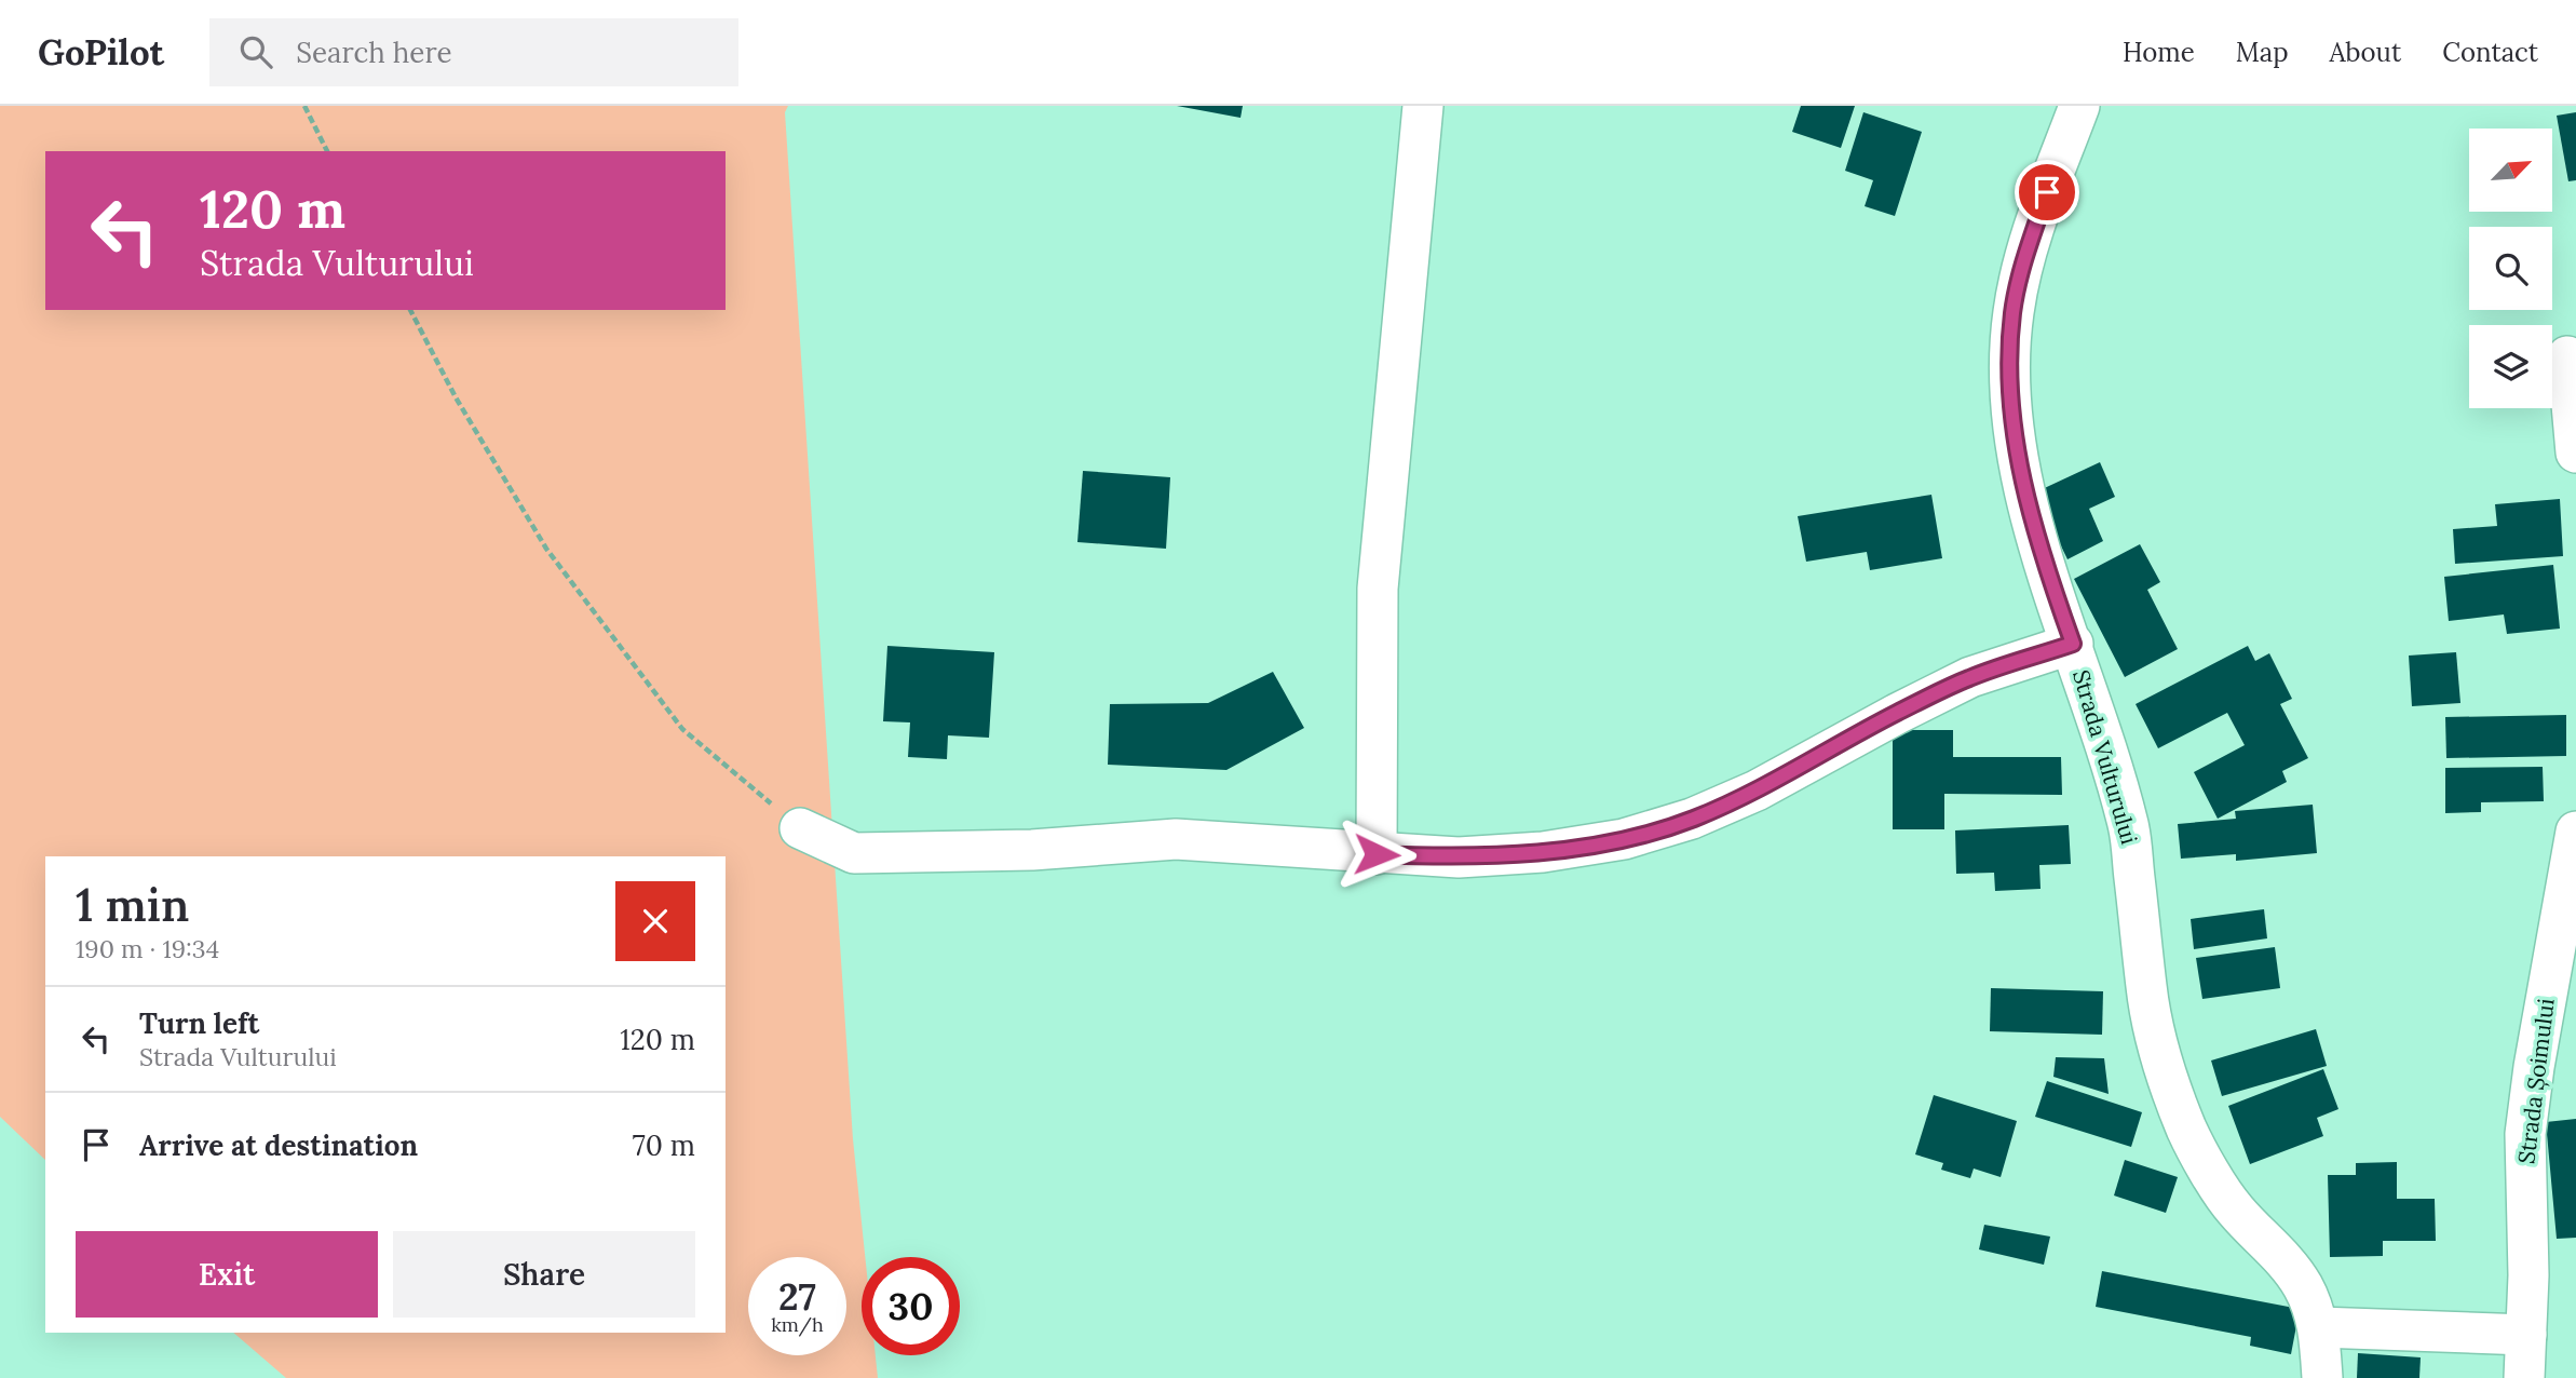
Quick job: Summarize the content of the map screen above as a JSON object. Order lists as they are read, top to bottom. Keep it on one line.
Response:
{"streets":{"street":["Strada Vulturului","Strada Șoimului"]},"north":"top right","page":{"header":"GoPilot","search":"Search here","nav":["Home","Map","About","Contact"],"turn":["120 m","Strada Vulturului"],"heading":["1 min","190 m · 19:34"],"list":[{"name":"Turn left","note":"Strada Vulturului","value":"120 m"},{"name":"Arrive at destination","value":"70 m"}],"buttons":["Exit","Share"],"speed":"27 km/h","limit":"30"}}
